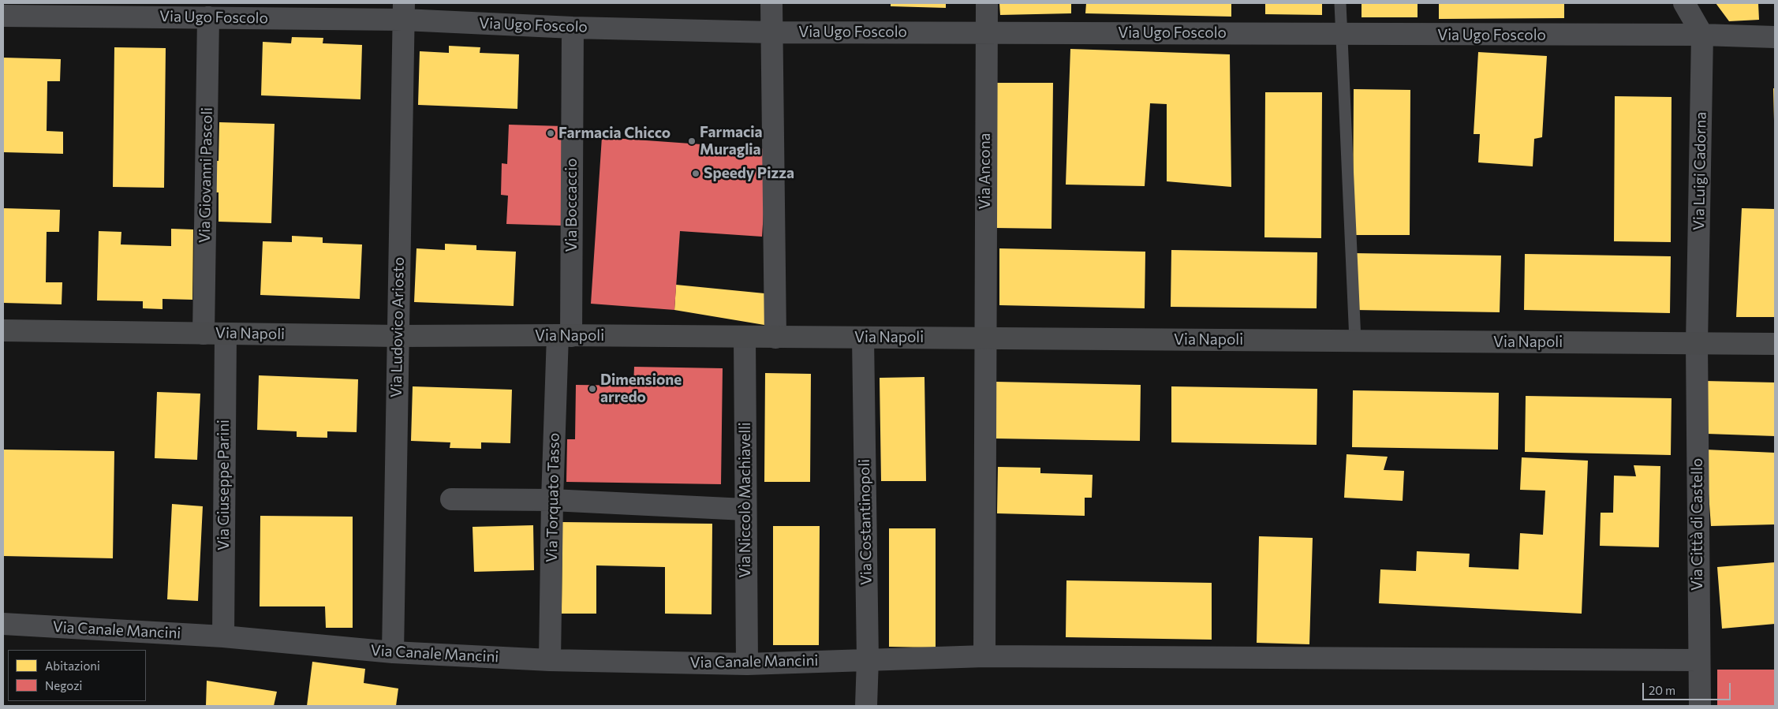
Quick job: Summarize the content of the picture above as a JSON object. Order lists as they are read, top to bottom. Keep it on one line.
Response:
{"streets":{"main road":["Via Napoli"],"street":["Via Ugo Foscolo","Via Ancona","Via Luigi Cadorna","Via Giovanni Pascoli","Via Boccaccio","Via Ludovico Ariosto","Via Giuseppe Parini","Via Torquato Tasso","Via Niccolò Machiavelli","Via Costantinopoli","Via Città di Castello","Via Canale Mancini"]},"crossings":[["Via Ugo Foscolo","Via Ancona"],["Via Ugo Foscolo","Via Luigi Cadorna"],["Via Ugo Foscolo","Via Giovanni Pascoli"],["Via Ugo Foscolo","Via Boccaccio"],["Via Ugo Foscolo","Via Ludovico Ariosto"],["Via Ancona","Via Napoli"],["Via Ancona","Via Canale Mancini"],["Via Luigi Cadorna","Via Napoli"],["Via Luigi Cadorna","Via Città di Castello"],["Via Giovanni Pascoli","Via Napoli"],["Via Boccaccio","Via Napoli"],["Via Boccaccio","Via Torquato Tasso"],["Via Ludovico Ariosto","Via Napoli"],["Via Ludovico Ariosto","Via Canale Mancini"],["Via Napoli","Via Giuseppe Parini"],["Via Napoli","Via Torquato Tasso"],["Via Napoli","Via Niccolò Machiavelli"],["Via Napoli","Via Costantinopoli"],["Via Napoli","Via Città di Castello"],["Via Giuseppe Parini","Via Canale Mancini"],["Via Torquato Tasso","Via Canale Mancini"],["Via Niccolò Machiavelli","Via Canale Mancini"],["Via Costantinopoli","Via Canale Mancini"],["Via Città di Castello","Via Canale Mancini"]],"places":["Farmacia Chicco","Farmacia Muraglia","Speedy Pizza","Dimensione arredo"],"legend":["Abitazioni","Negozi"],"scale_bar":"20 m"}
